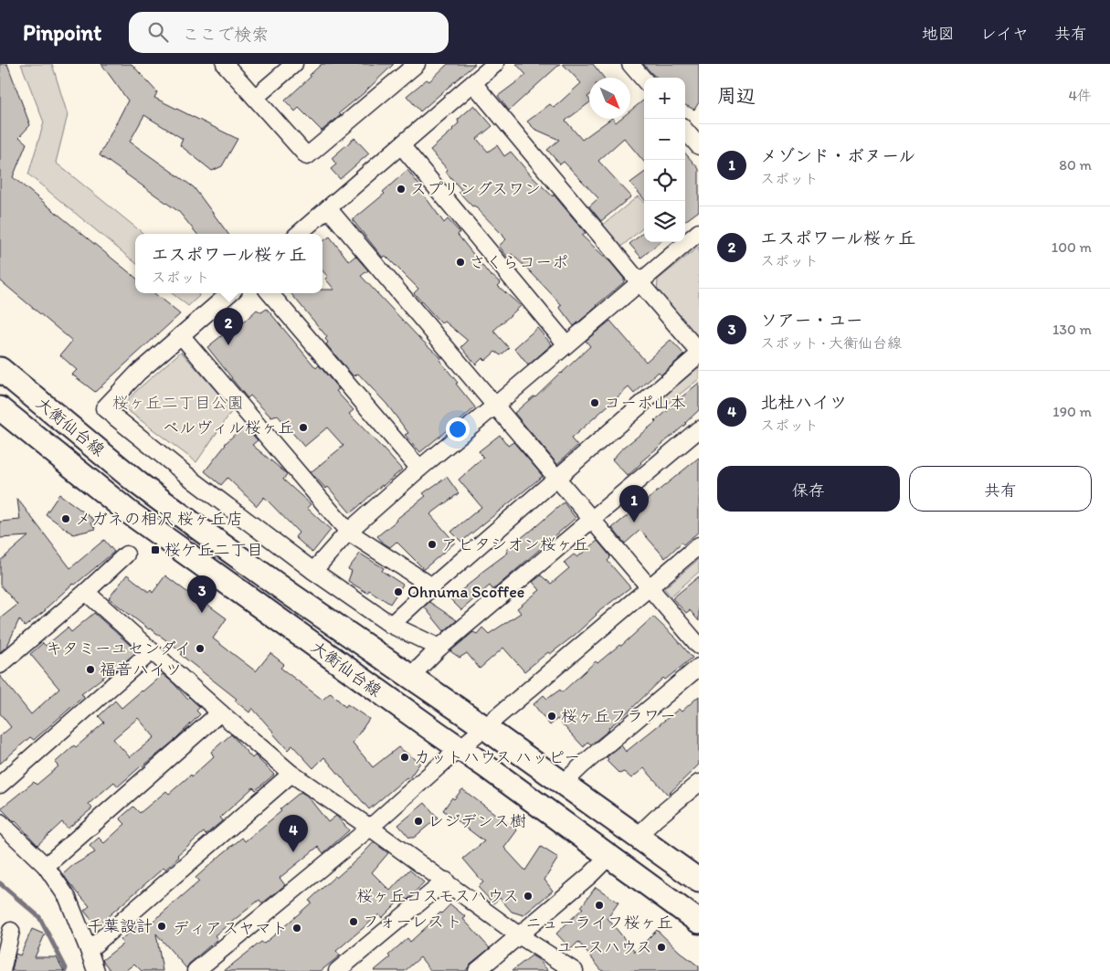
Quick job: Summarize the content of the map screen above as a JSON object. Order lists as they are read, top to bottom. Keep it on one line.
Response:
{"streets":{"main road":["大衡仙台線"]},"parks":["桜ヶ丘二丁目公園"],"places":{"other":["スプリングスワン","さくらコーポ","コーポ山本","ベルヴィル桜ヶ丘","メガネの相沢 桜ヶ丘店","アビタシオン桜ヶ丘","Ohnuma Scoffee","キタミーユセンダイ","福音ハイツ","桜ヶ丘フラワー","カットハウス ハッピー","レジデンス樹","桜ヶ丘コスモスハウス","ニューライフ桜ヶ丘","フォーレスト","千葉設計","ディアスヤマト","ユースハウス"],"transit":["桜ケ丘二丁目"]},"north":"bottom right","page":{"header":"Pinpoint","search":"ここで検索","nav":["地図","レイヤ","共有"],"heading":["周辺","4件"],"map_buttons":["+","−"],"list":[{"mark":"1","name":"メゾンド・ボヌール","note":"スポット","value":"80 m"},{"mark":"2","name":"エスポワール桜ヶ丘","note":"スポット","value":"100 m"},{"mark":"3","name":"ソアー・ユー","note":"スポット · 大衡仙台線","value":"130 m"},{"mark":"4","name":"北杜ハイツ","note":"スポット","value":"190 m"}],"popup":["エスポワール桜ヶ丘","スポット"],"pins":["2","1","3","4"],"buttons":["保存","共有"]}}
